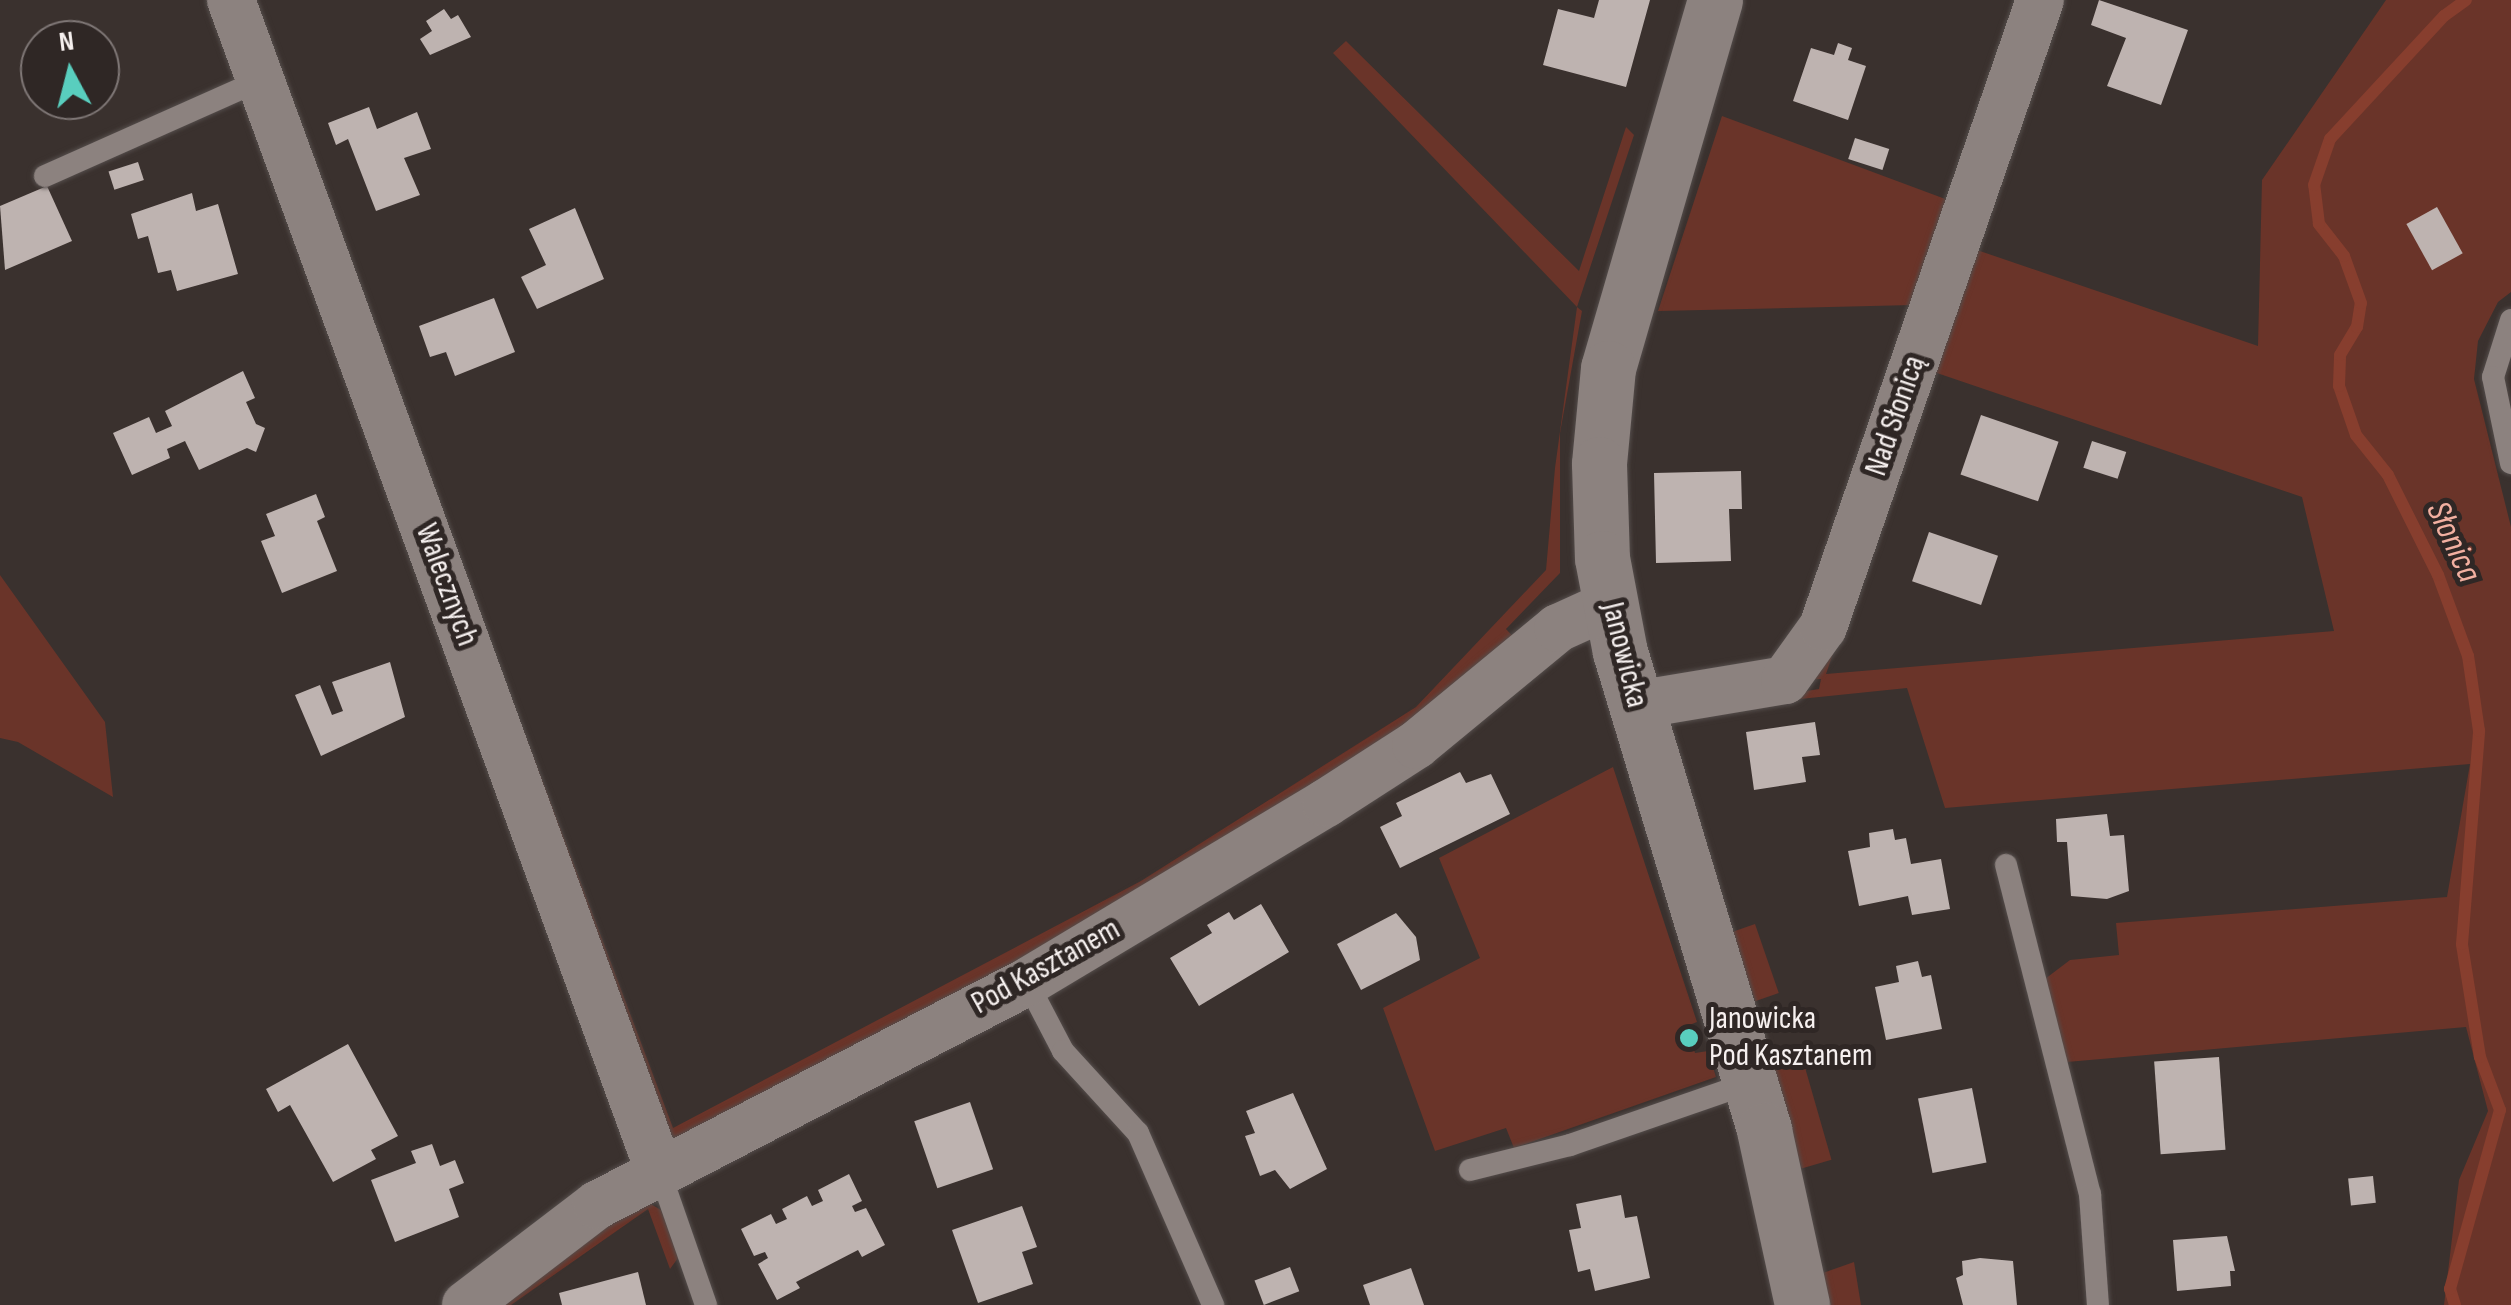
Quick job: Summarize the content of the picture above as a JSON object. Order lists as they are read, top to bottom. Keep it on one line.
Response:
{"streets":{"street":["Nad Słonicą","Walecznych","Janowicka","Pod Kasztanem"]},"crossings":[["Nad Słonicą","Janowicka"],["Walecznych","Pod Kasztanem"],["Janowicka","Pod Kasztanem"]],"water":["Słonica"],"places":["Janowicka Pod Kasztanem"],"north":"top"}
